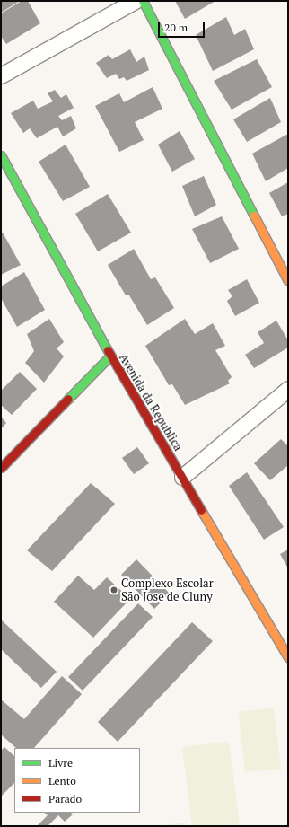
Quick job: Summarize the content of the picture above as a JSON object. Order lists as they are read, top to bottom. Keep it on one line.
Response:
{"streets":{"street":["Avenida da Republica"]},"places":["Complexo Escolar São Jose de Cluny"],"legend":["Livre","Lento","Parado"],"scale_bar":"20 m"}
